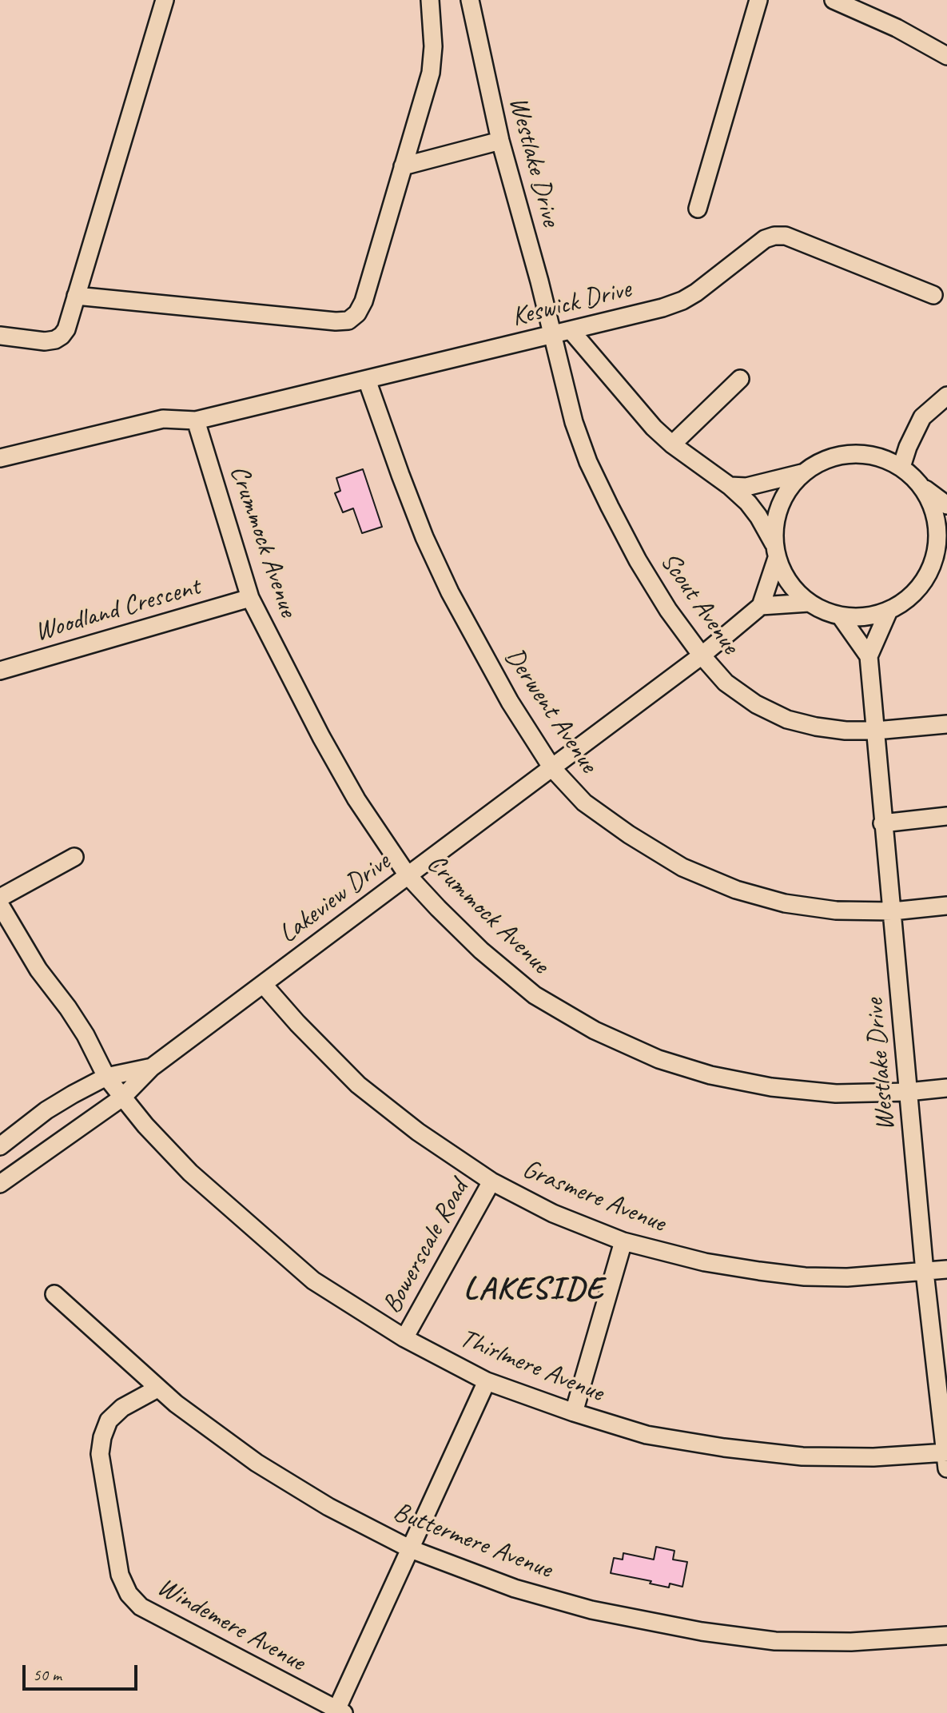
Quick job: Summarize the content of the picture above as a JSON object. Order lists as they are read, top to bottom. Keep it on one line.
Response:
{"streets":{"street":["Westlake Drive","Keswick Drive","Crummock Avenue","Scout Avenue","Woodland Crescent","Derwent Avenue","Lakeview Drive","Grasmere Avenue","Bowerscale Road","Thirlmere Avenue","Buttermere Avenue","Windemere Avenue"]},"crossings":[["Westlake Drive","Keswick Drive"],["Westlake Drive","Crummock Avenue"],["Westlake Drive","Scout Avenue"],["Westlake Drive","Derwent Avenue"],["Westlake Drive","Grasmere Avenue"],["Westlake Drive","Thirlmere Avenue"],["Keswick Drive","Crummock Avenue"],["Keswick Drive","Scout Avenue"],["Keswick Drive","Derwent Avenue"],["Crummock Avenue","Woodland Crescent"],["Crummock Avenue","Lakeview Drive"],["Scout Avenue","Lakeview Drive"],["Derwent Avenue","Lakeview Drive"],["Lakeview Drive","Grasmere Avenue"],["Lakeview Drive","Thirlmere Avenue"],["Grasmere Avenue","Bowerscale Road"],["Bowerscale Road","Thirlmere Avenue"],["Buttermere Avenue","Windemere Avenue"]],"districts":["LAKESIDE"],"scale_bar":"50 m"}
